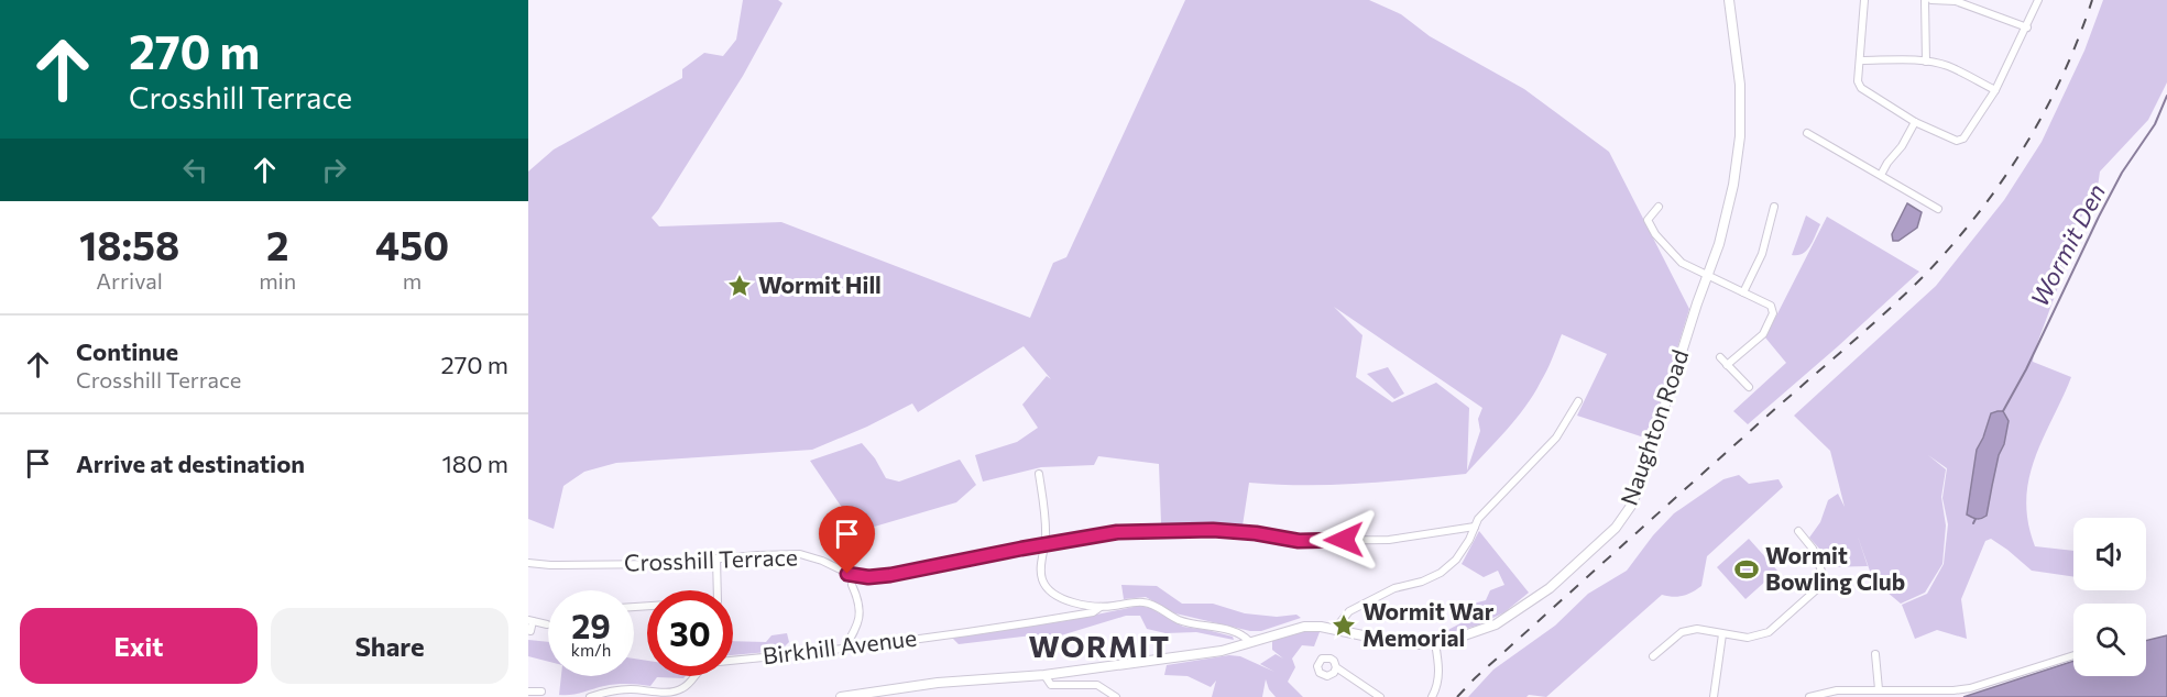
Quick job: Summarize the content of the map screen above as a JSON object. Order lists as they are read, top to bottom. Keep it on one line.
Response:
{"streets":{"main road":["Naughton Road"],"street":["Crosshill Terrace","Birkhill Avenue"]},"districts":["WORMIT"],"water":["Wormit Den"],"places":{"place":["Wormit Hill","Wormit War Memorial"],"sports":["Wormit Bowling Club"]},"page":{"turn":["270 m","Crosshill Terrace"],"eta":["18:58","Arrival","2","min","450","m"],"list":[{"name":"Continue","note":"Crosshill Terrace","value":"270 m"},{"name":"Arrive at destination","value":"180 m"}],"speed":"29 km/h","limit":"30","buttons":["Exit","Share"]}}
